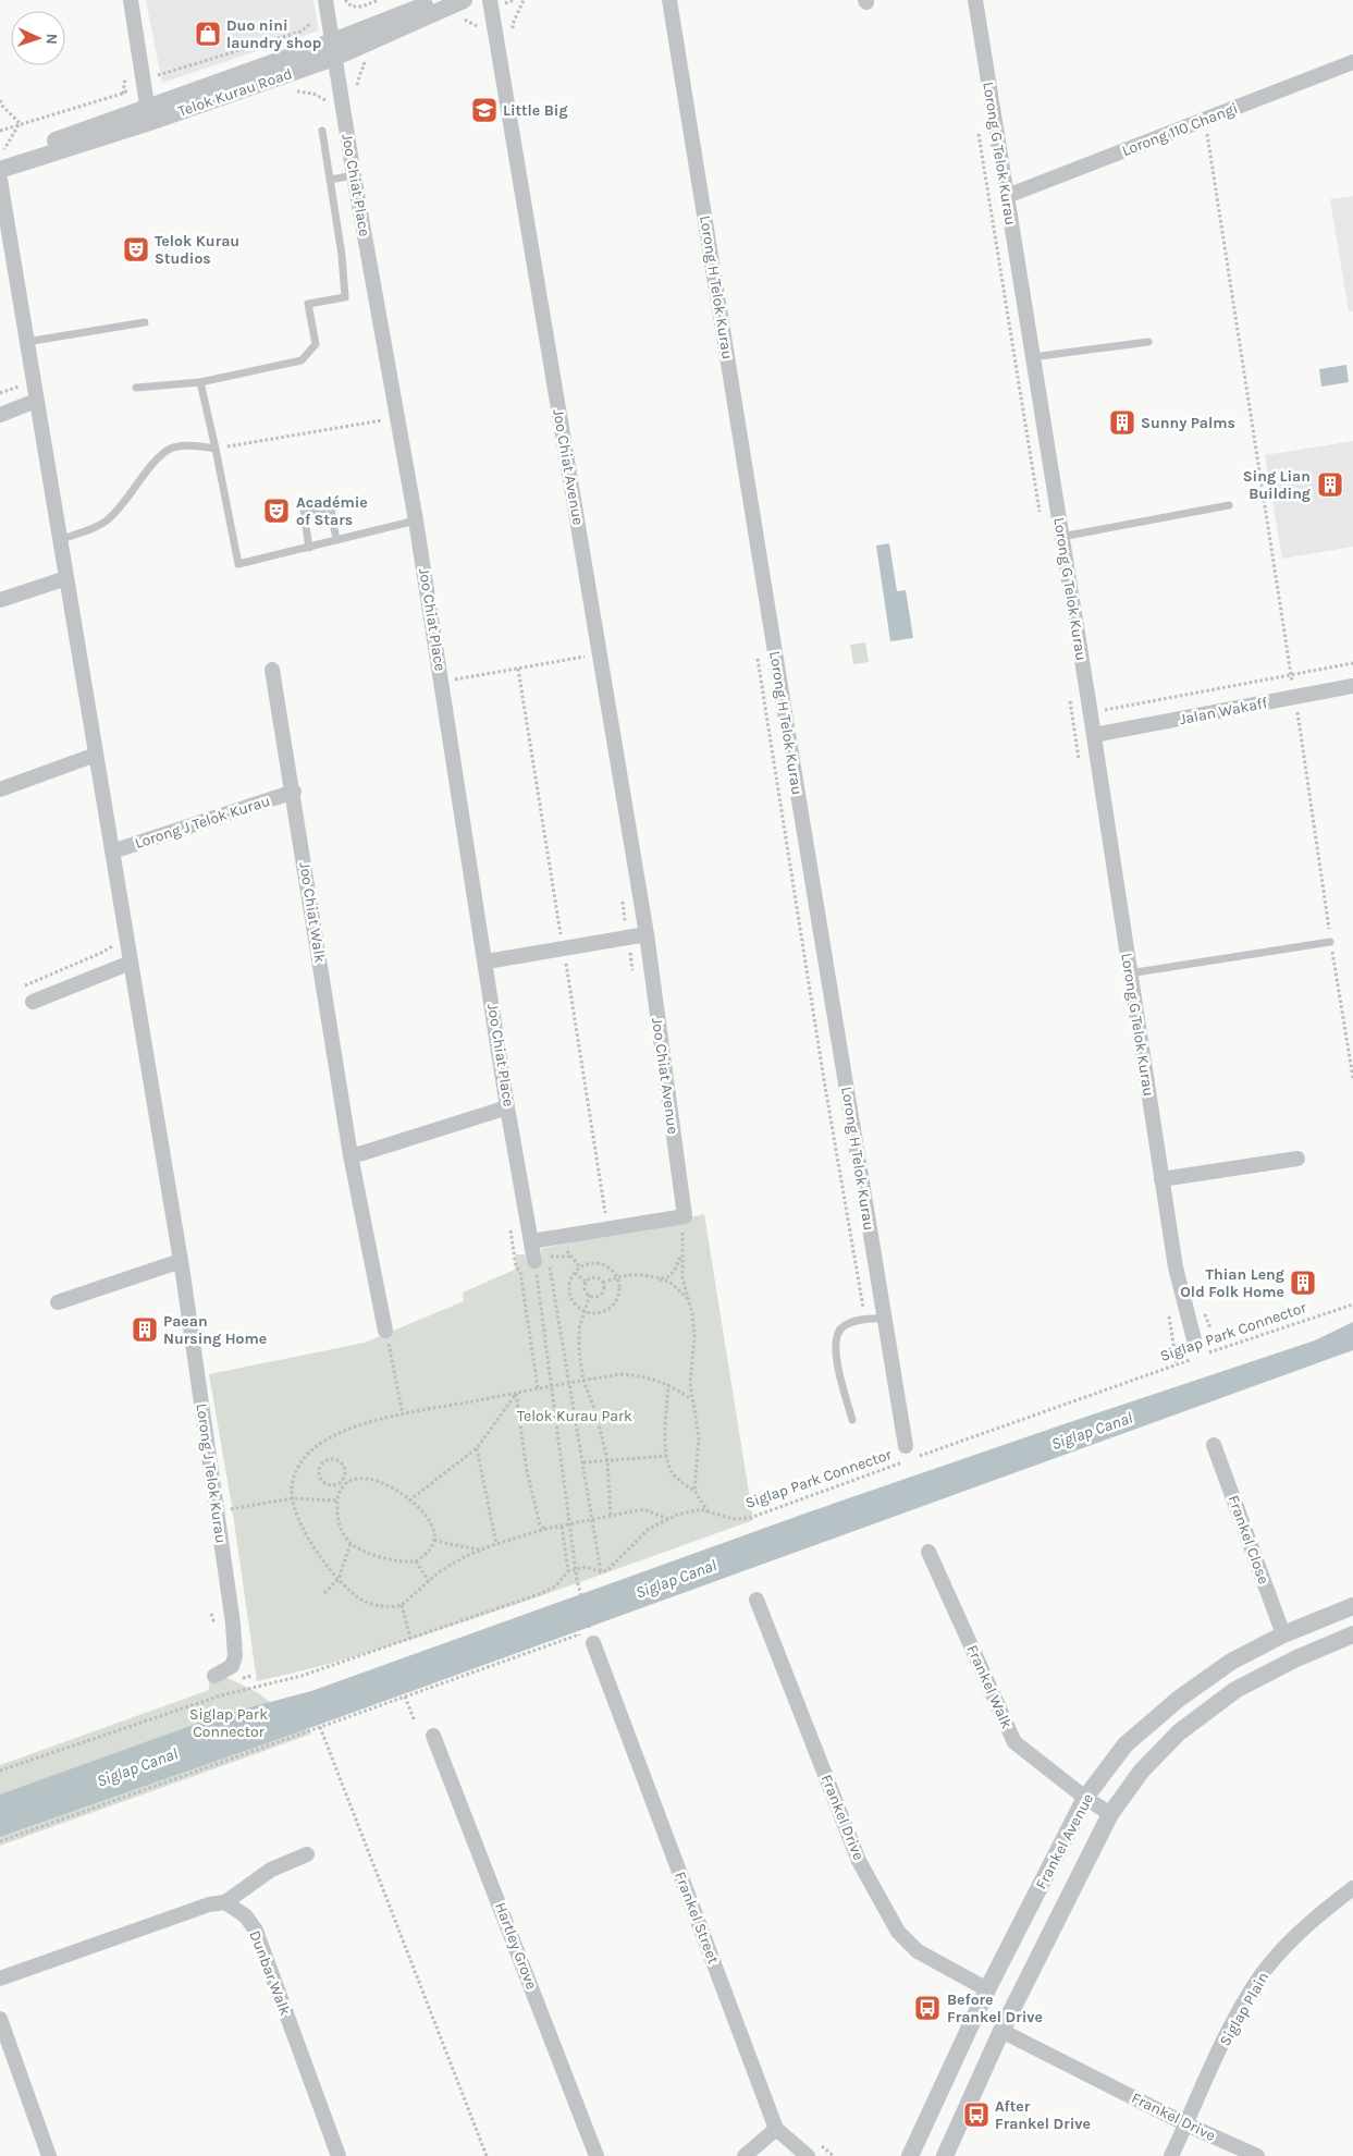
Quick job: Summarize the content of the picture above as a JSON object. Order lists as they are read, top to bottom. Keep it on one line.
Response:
{"streets":{"street":["Telok Kurau Road","Lorong 110 Changi","Lorong G Telok Kurau","Joo Chiat Place","Lorong H Telok Kurau","Joo Chiat Avenue","Jalan Wakaff","Lorong J Telok Kurau","Joo Chiat Walk","Frankel Close","Frankel Walk","Frankel Drive","Frankel Avenue","Frankel Street","Hartley Grove","Dunbar Walk","Siglap Plain"],"path":["Siglap Park Connector"]},"crossings":[["Telok Kurau Road","Joo Chiat Place"],["Lorong 110 Changi","Lorong G Telok Kurau"],["Lorong G Telok Kurau","Jalan Wakaff"],["Lorong G Telok Kurau","Siglap Park Connector"],["Lorong H Telok Kurau","Siglap Park Connector"],["Lorong J Telok Kurau","Joo Chiat Walk"],["Frankel Close","Frankel Avenue"],["Frankel Walk","Frankel Avenue"],["Frankel Drive","Frankel Avenue"],["Frankel Drive","Siglap Plain"]],"water":["Siglap Canal"],"parks":["Telok Kurau Park","Siglap Park Connector"],"places":{"shop":["Duo nini laundry shop"],"school or university":["Little Big"],"theatre":["Telok Kurau Studios","Académie of Stars"],"building":["Sunny Palms","Sing Lian Building","Thian Leng Old Folk Home","Paean Nursing Home"],"bus stop":["Before Frankel Drive","After Frankel Drive"]},"north":"right"}
